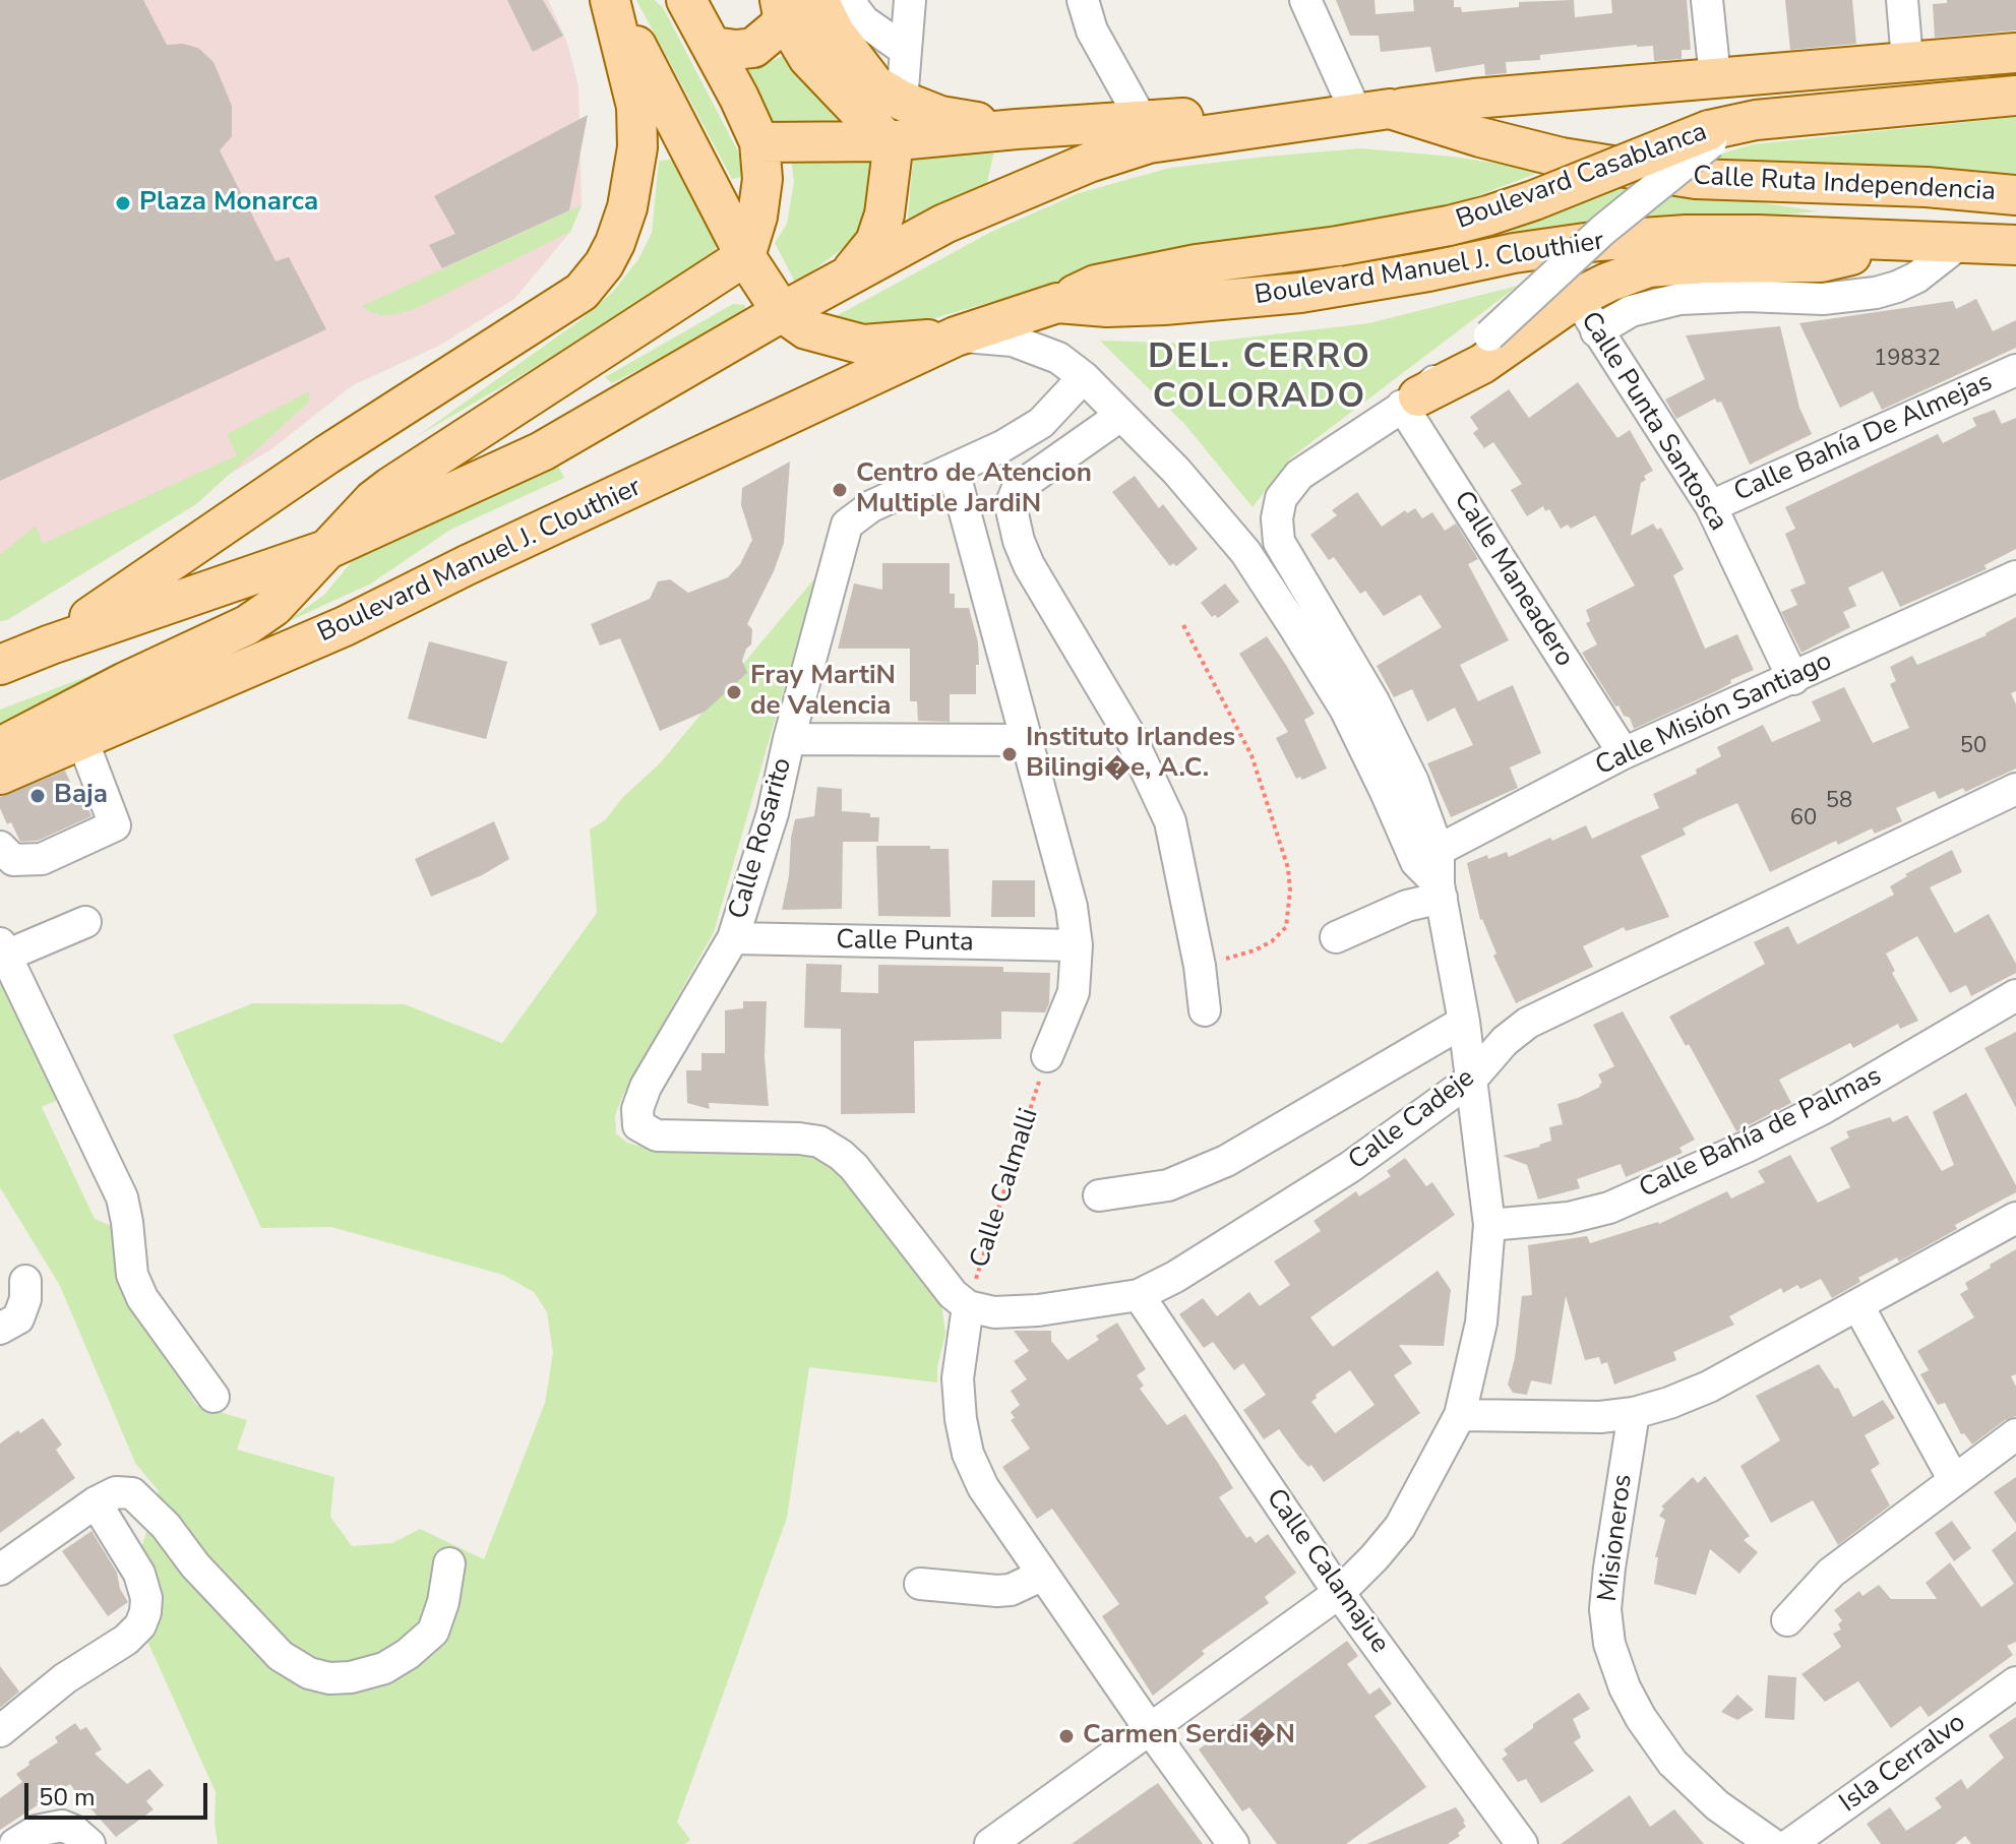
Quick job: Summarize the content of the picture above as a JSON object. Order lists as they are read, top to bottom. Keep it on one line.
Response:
{"streets":{"main road":["Boulevard Casablanca","Calle Ruta Independencia","Boulevard Manuel J. Clouthier"],"street":["Calle Punta Santosca","Calle Bahía De Almejas","Calle Maneadero","Calle Misión Santiago","Calle Rosarito","Calle Punta","Calle Cadeje","Calle Bahía de Palmas","Misioneros","Calle Calamajue","Isla Cerralvo"],"path":["Calle Calmalli"]},"crossings":[["Boulevard Casablanca","Calle Ruta Independencia"],["Boulevard Casablanca","Boulevard Manuel J. Clouthier"],["Calle Ruta Independencia","Boulevard Manuel J. Clouthier"],["Calle Punta Santosca","Calle Bahía De Almejas"],["Calle Punta Santosca","Calle Misión Santiago"],["Calle Maneadero","Calle Misión Santiago"],["Calle Rosarito","Calle Punta"],["Calle Rosarito","Calle Cadeje"],["Calle Rosarito","Calle Calmalli"],["Calle Cadeje","Calle Calmalli"],["Calle Cadeje","Calle Calamajue"]],"districts":["DEL. CERRO COLORADO"],"places":["Plaza Monarca","Centro de Atencion Multiple JardiN","Fray MartiN de Valencia","Instituto Irlandes Bilingi�e, A.C.","Baja","Carmen Serdi�N"],"house_numbers":["19832","50","58","60"],"scale_bar":"50 m"}
